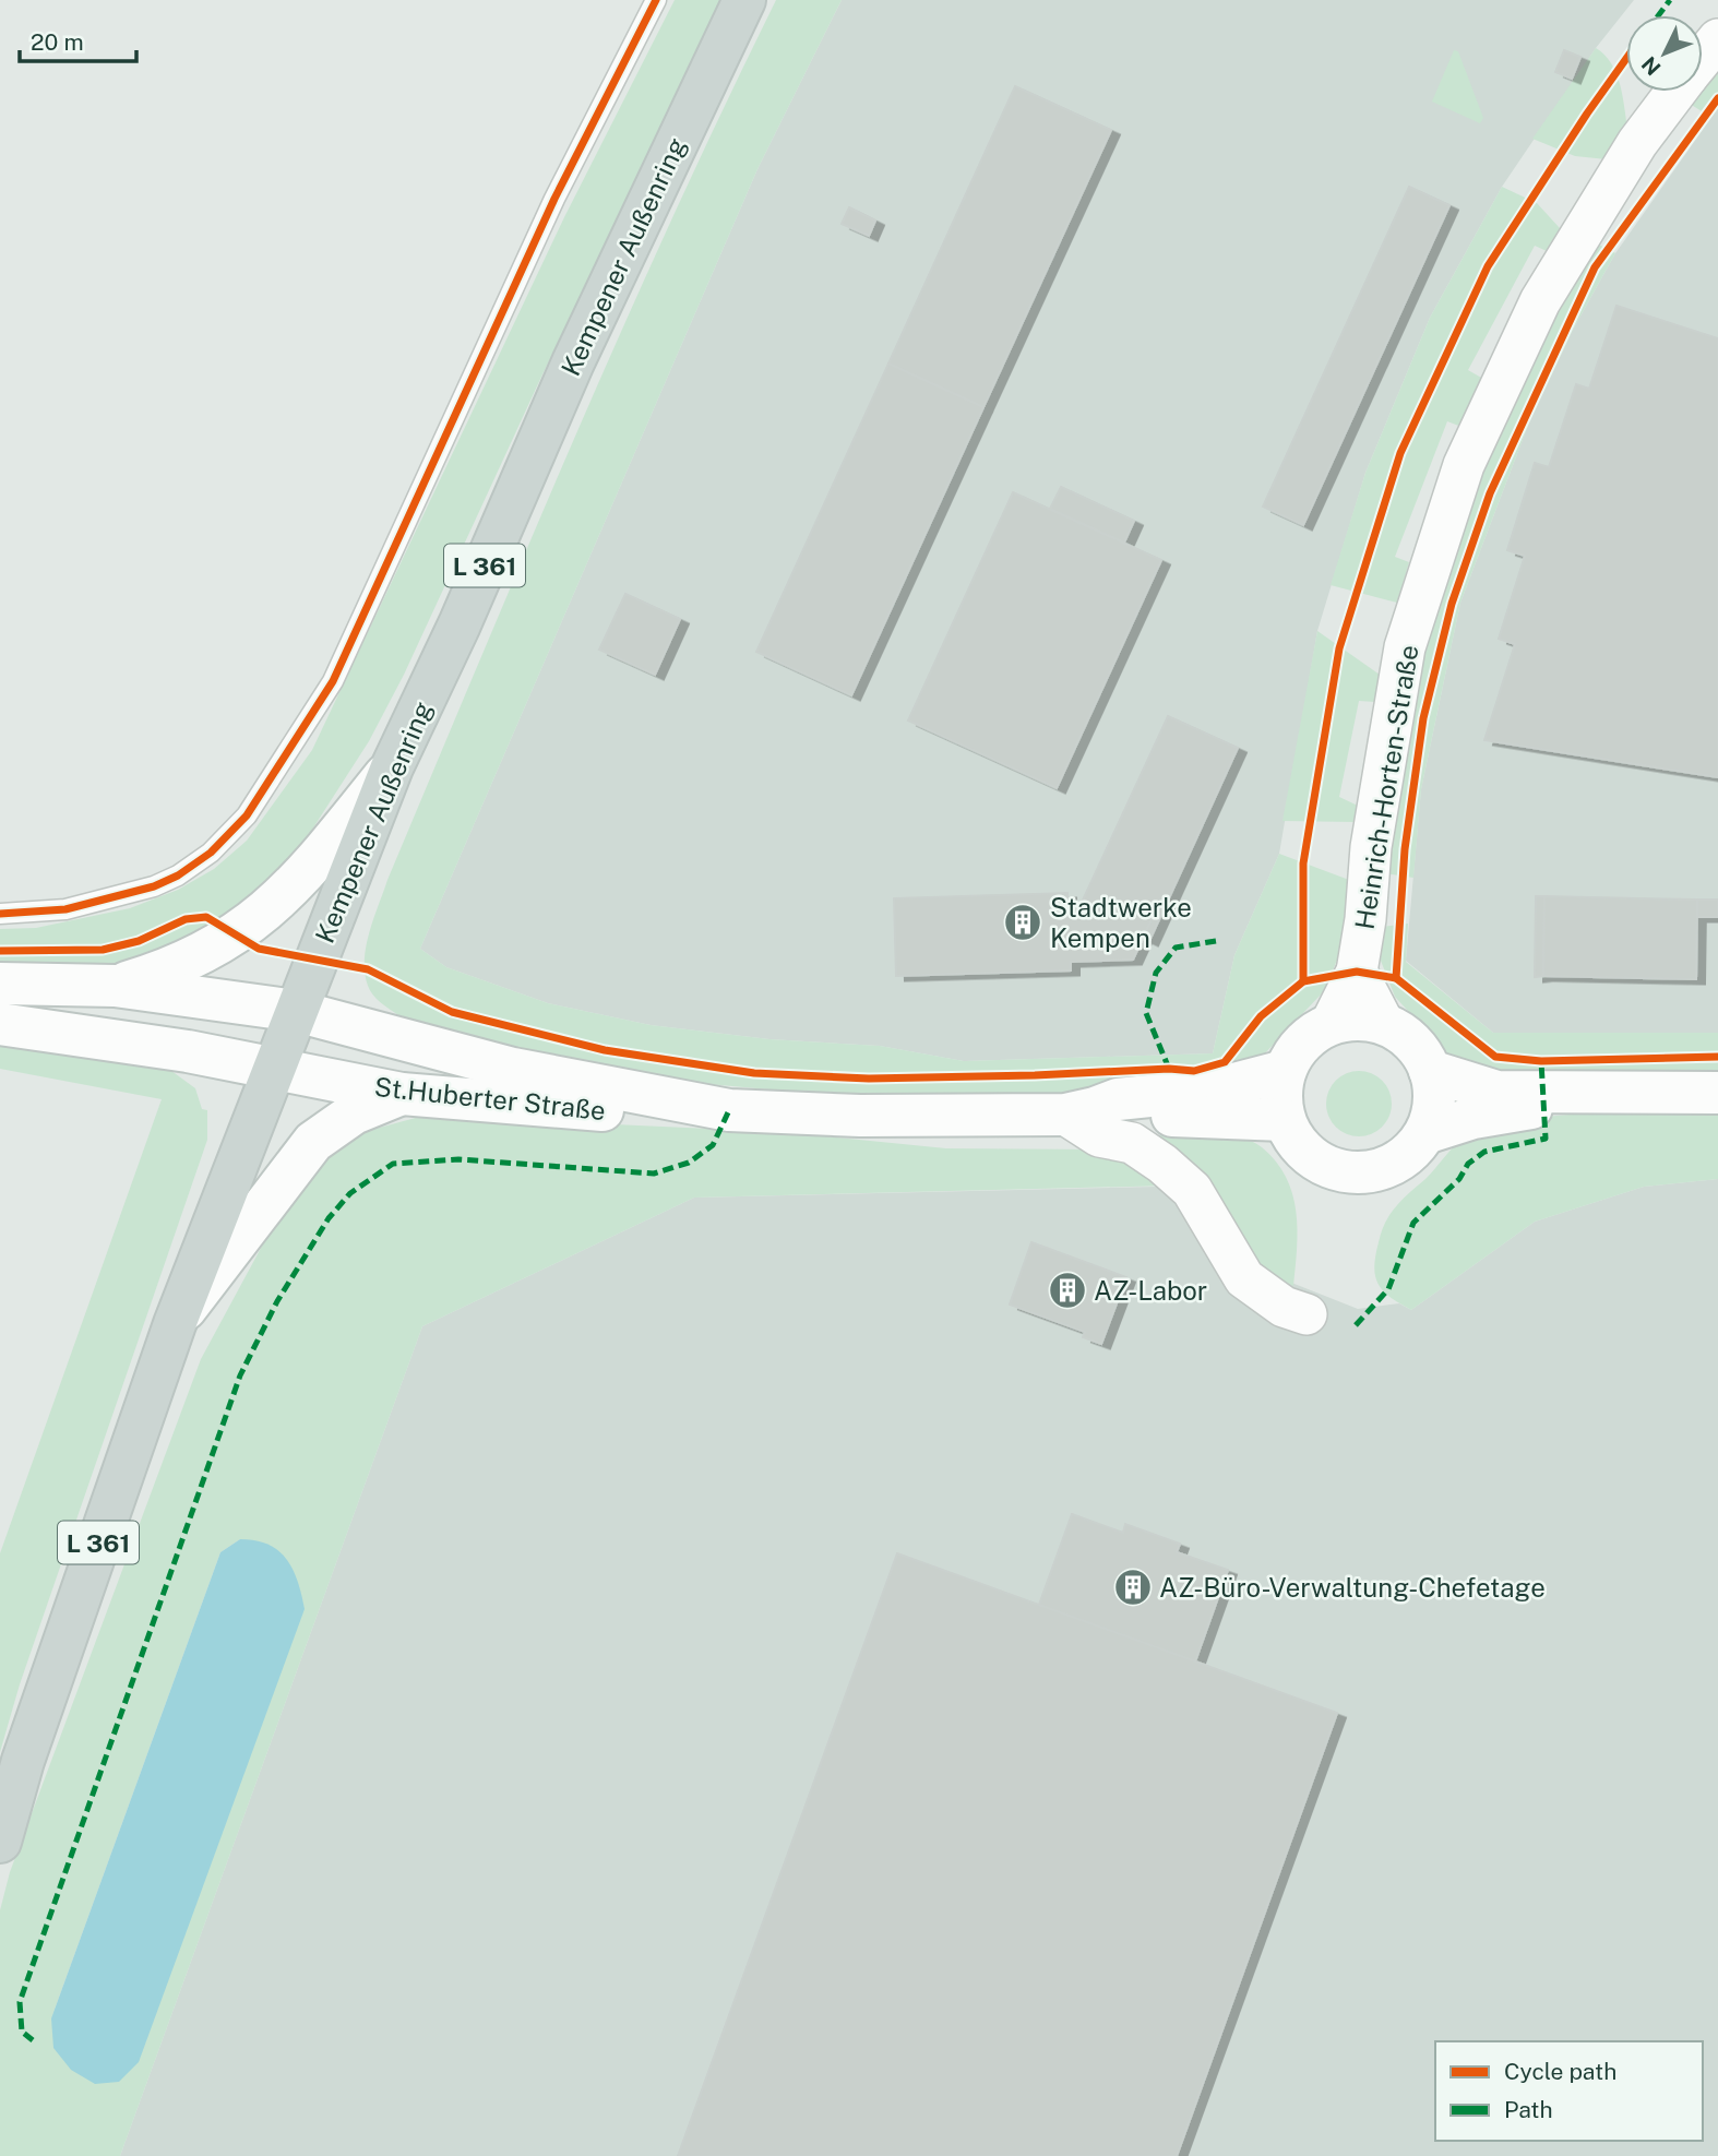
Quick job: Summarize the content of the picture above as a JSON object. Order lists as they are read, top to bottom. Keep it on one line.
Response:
{"streets":{"main road":["Kempener Außenring","L 361"],"street":["Heinrich-Horten-Straße","St.Huberter Straße"]},"crossings":[["Kempener Außenring","St.Huberter Straße"],["Heinrich-Horten-Straße","St.Huberter Straße"]],"places":{"building":["Stadtwerke Kempen","AZ-Labor","AZ-Büro-Verwaltung-Chefetage"]},"legend":["Cycle path","Path"],"scale_bar":"20 m","north":"bottom left"}
